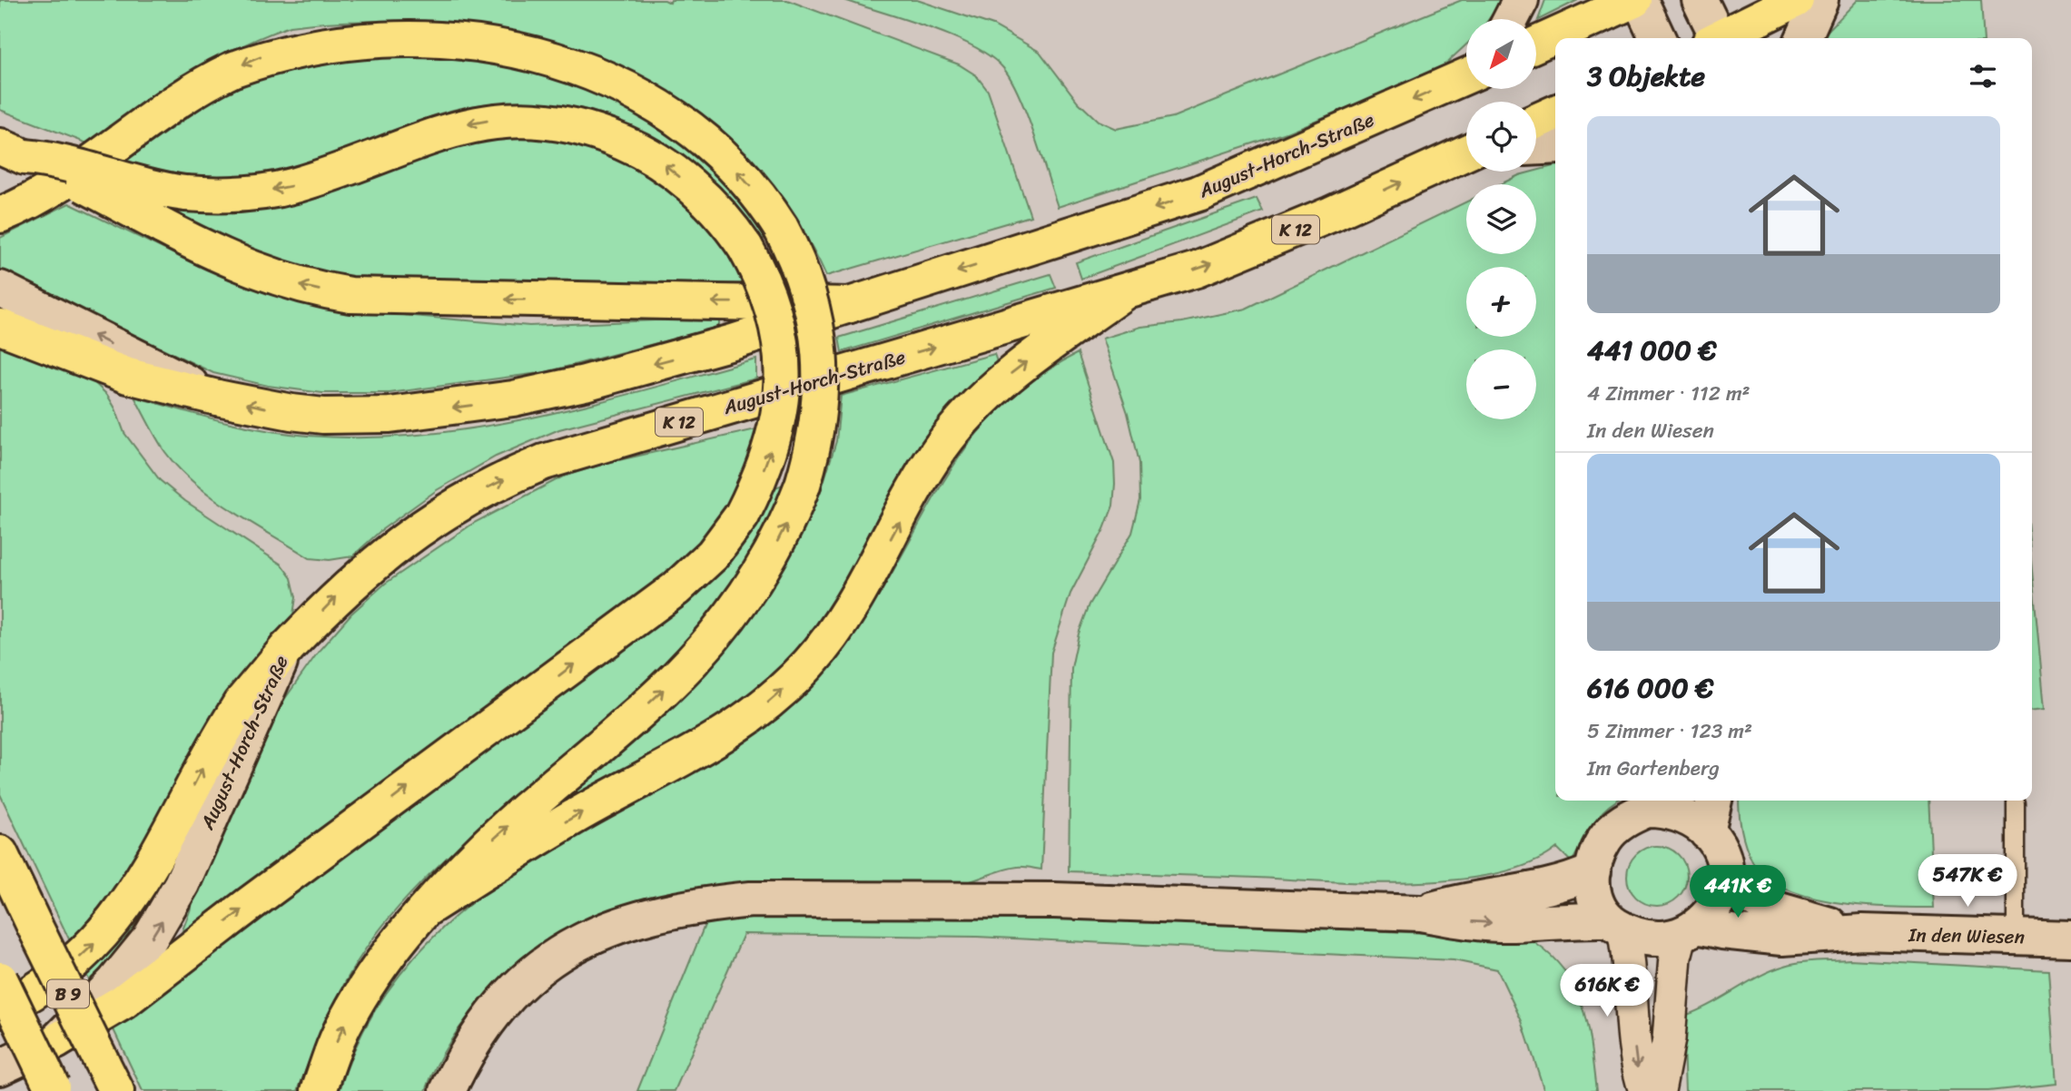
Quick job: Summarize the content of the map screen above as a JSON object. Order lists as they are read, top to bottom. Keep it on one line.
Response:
{"streets":{"main road":["August-Horch-Straße","K 12","B 9"],"street":["In den Wiesen"]},"north":"bottom left","page":{"map_buttons":["+","−"],"heading":"3 Objekte","list":[{"name":"441 000 €","note":"4 Zimmer · 112 m² · In den Wiesen"},{"name":"616 000 €","note":"5 Zimmer · 123 m² · Im Gartenberg"}],"price":["547K €","441K €","616K €"]}}
